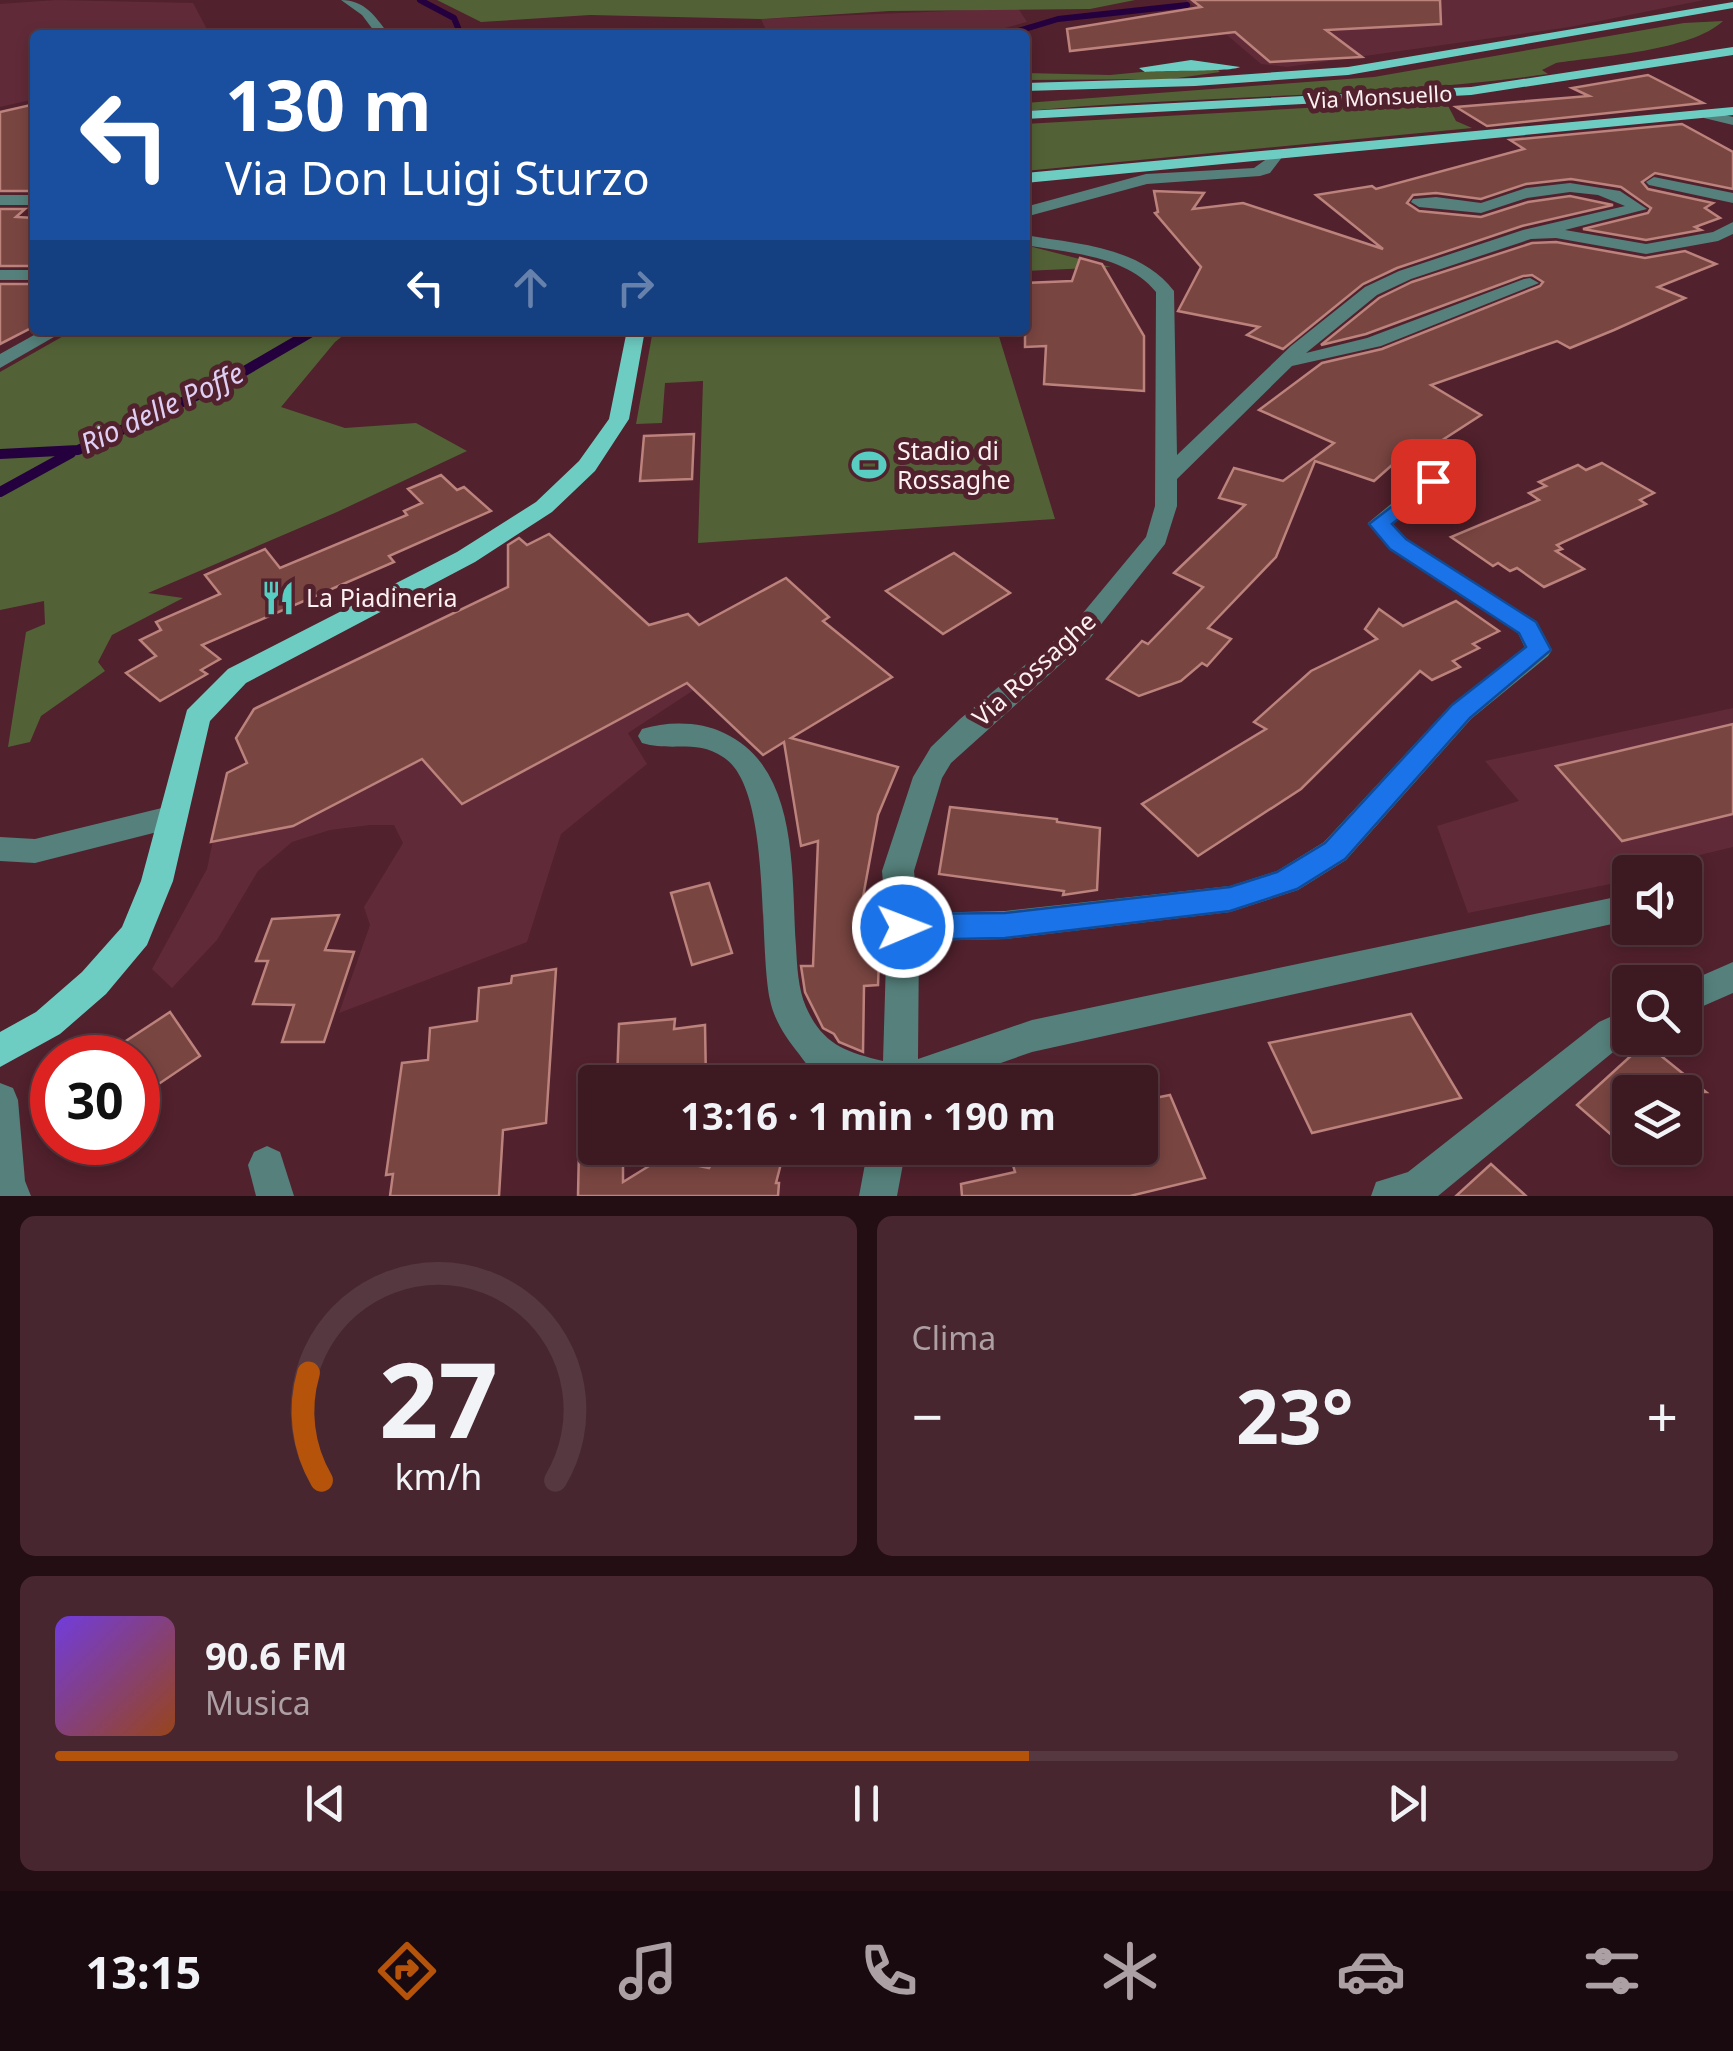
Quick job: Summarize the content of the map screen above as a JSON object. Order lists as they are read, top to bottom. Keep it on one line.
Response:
{"streets":{"main road":["Via Monsuello"],"street":["Via Rossaghe"]},"water":["Rio delle Poffe"],"places":{"sports":["Stadio di Rossaghe"],"restaurant":["La Piadineria"]},"page":{"turn":["130 m","Via Don Luigi Sturzo"],"limit":"30","trip":"13:16 · 1 min · 190 m","tile":"Clima","heat":["−","23°","+"],"song":["90.6 FM","Musica"],"tabs":"13:15","gauge":["27","km/h"]}}
